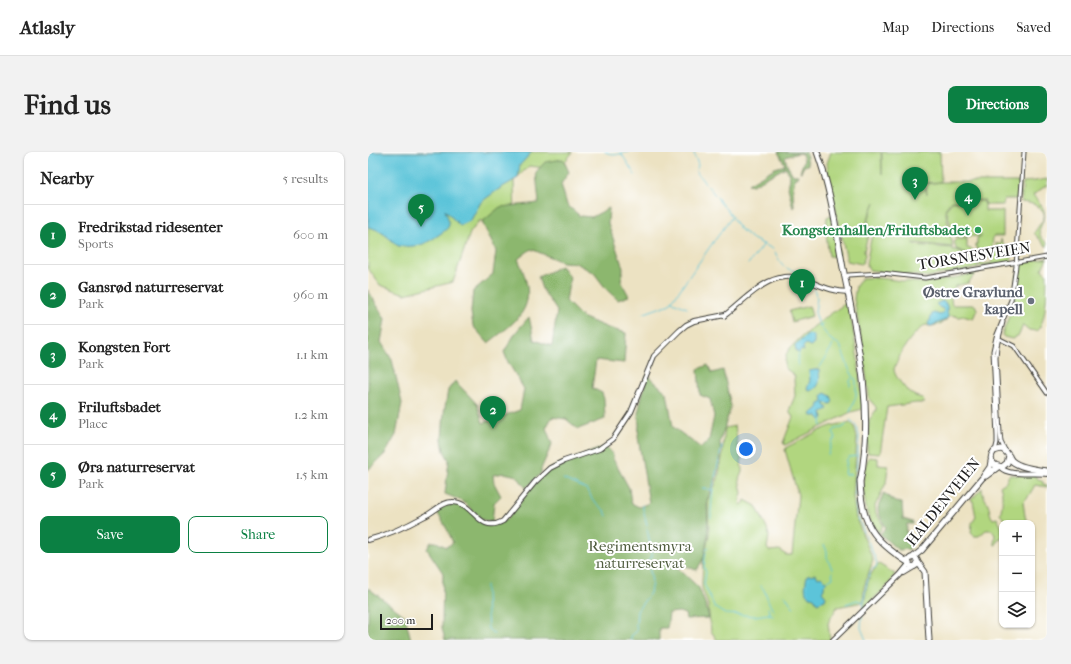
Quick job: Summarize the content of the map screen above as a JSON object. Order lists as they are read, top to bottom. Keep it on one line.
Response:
{"streets":{"highway":["HALDENVEIEN"],"street":["TORSNESVEIEN"]},"parks":["Regimentsmyra naturreservat"],"places":["Kongstenhallen/Friluftsbadet","Østre Gravlund kapell"],"scale_bar":"200 m","page":{"header":"Atlasly","nav":["Map","Directions","Saved"],"buttons":["Directions",["Save","Share"]],"title":"Find us","heading":["Nearby","5 results"],"pins":["3","4","5","1","2"],"list":[{"mark":"1","name":"Fredrikstad ridesenter","note":"Sports","value":"600 m"},{"mark":"2","name":"Gansrød naturreservat","note":"Park","value":"960 m"},{"mark":"3","name":"Kongsten Fort","note":"Park","value":"1.1 km"},{"mark":"4","name":"Friluftsbadet","note":"Place","value":"1.2 km"},{"mark":"5","name":"Øra naturreservat","note":"Park","value":"1.5 km"}],"map_buttons":["+","−"],"scale":"200 m"}}
